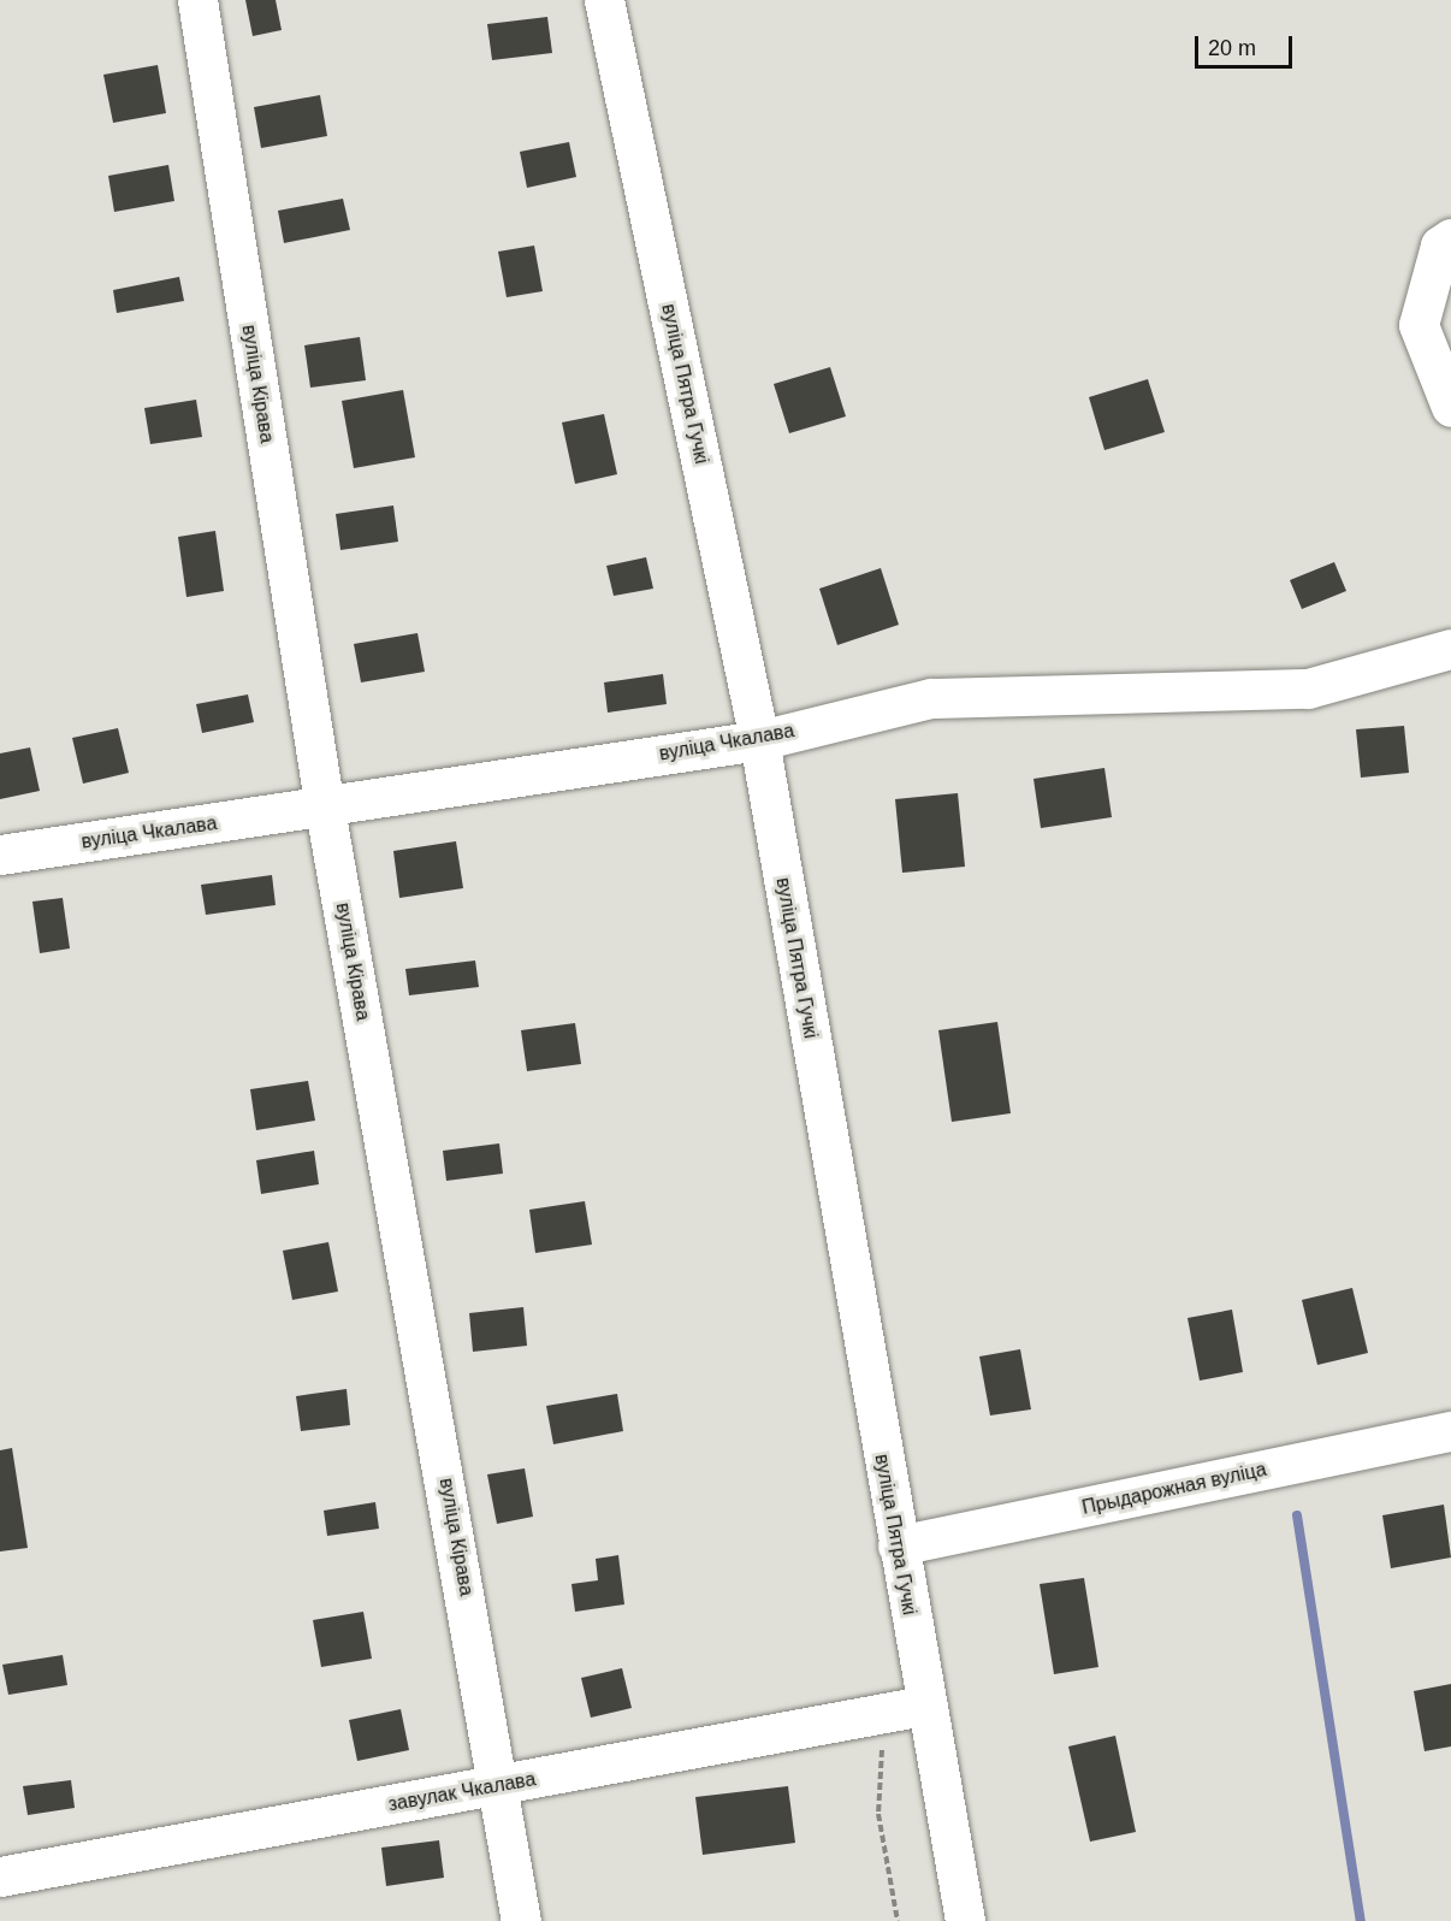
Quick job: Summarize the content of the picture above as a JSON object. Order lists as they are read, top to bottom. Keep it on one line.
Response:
{"streets":{"street":["вуліца Кірава","вуліца Пятра Гучкі","вуліца Чкалава","Прыдарожная вуліца","завулак Чкалава"]},"crossings":[["вуліца Кірава","вуліца Чкалава"],["вуліца Кірава","завулак Чкалава"],["вуліца Пятра Гучкі","вуліца Чкалава"],["вуліца Пятра Гучкі","Прыдарожная вуліца"],["вуліца Пятра Гучкі","завулак Чкалава"]],"scale_bar":"20 m"}
